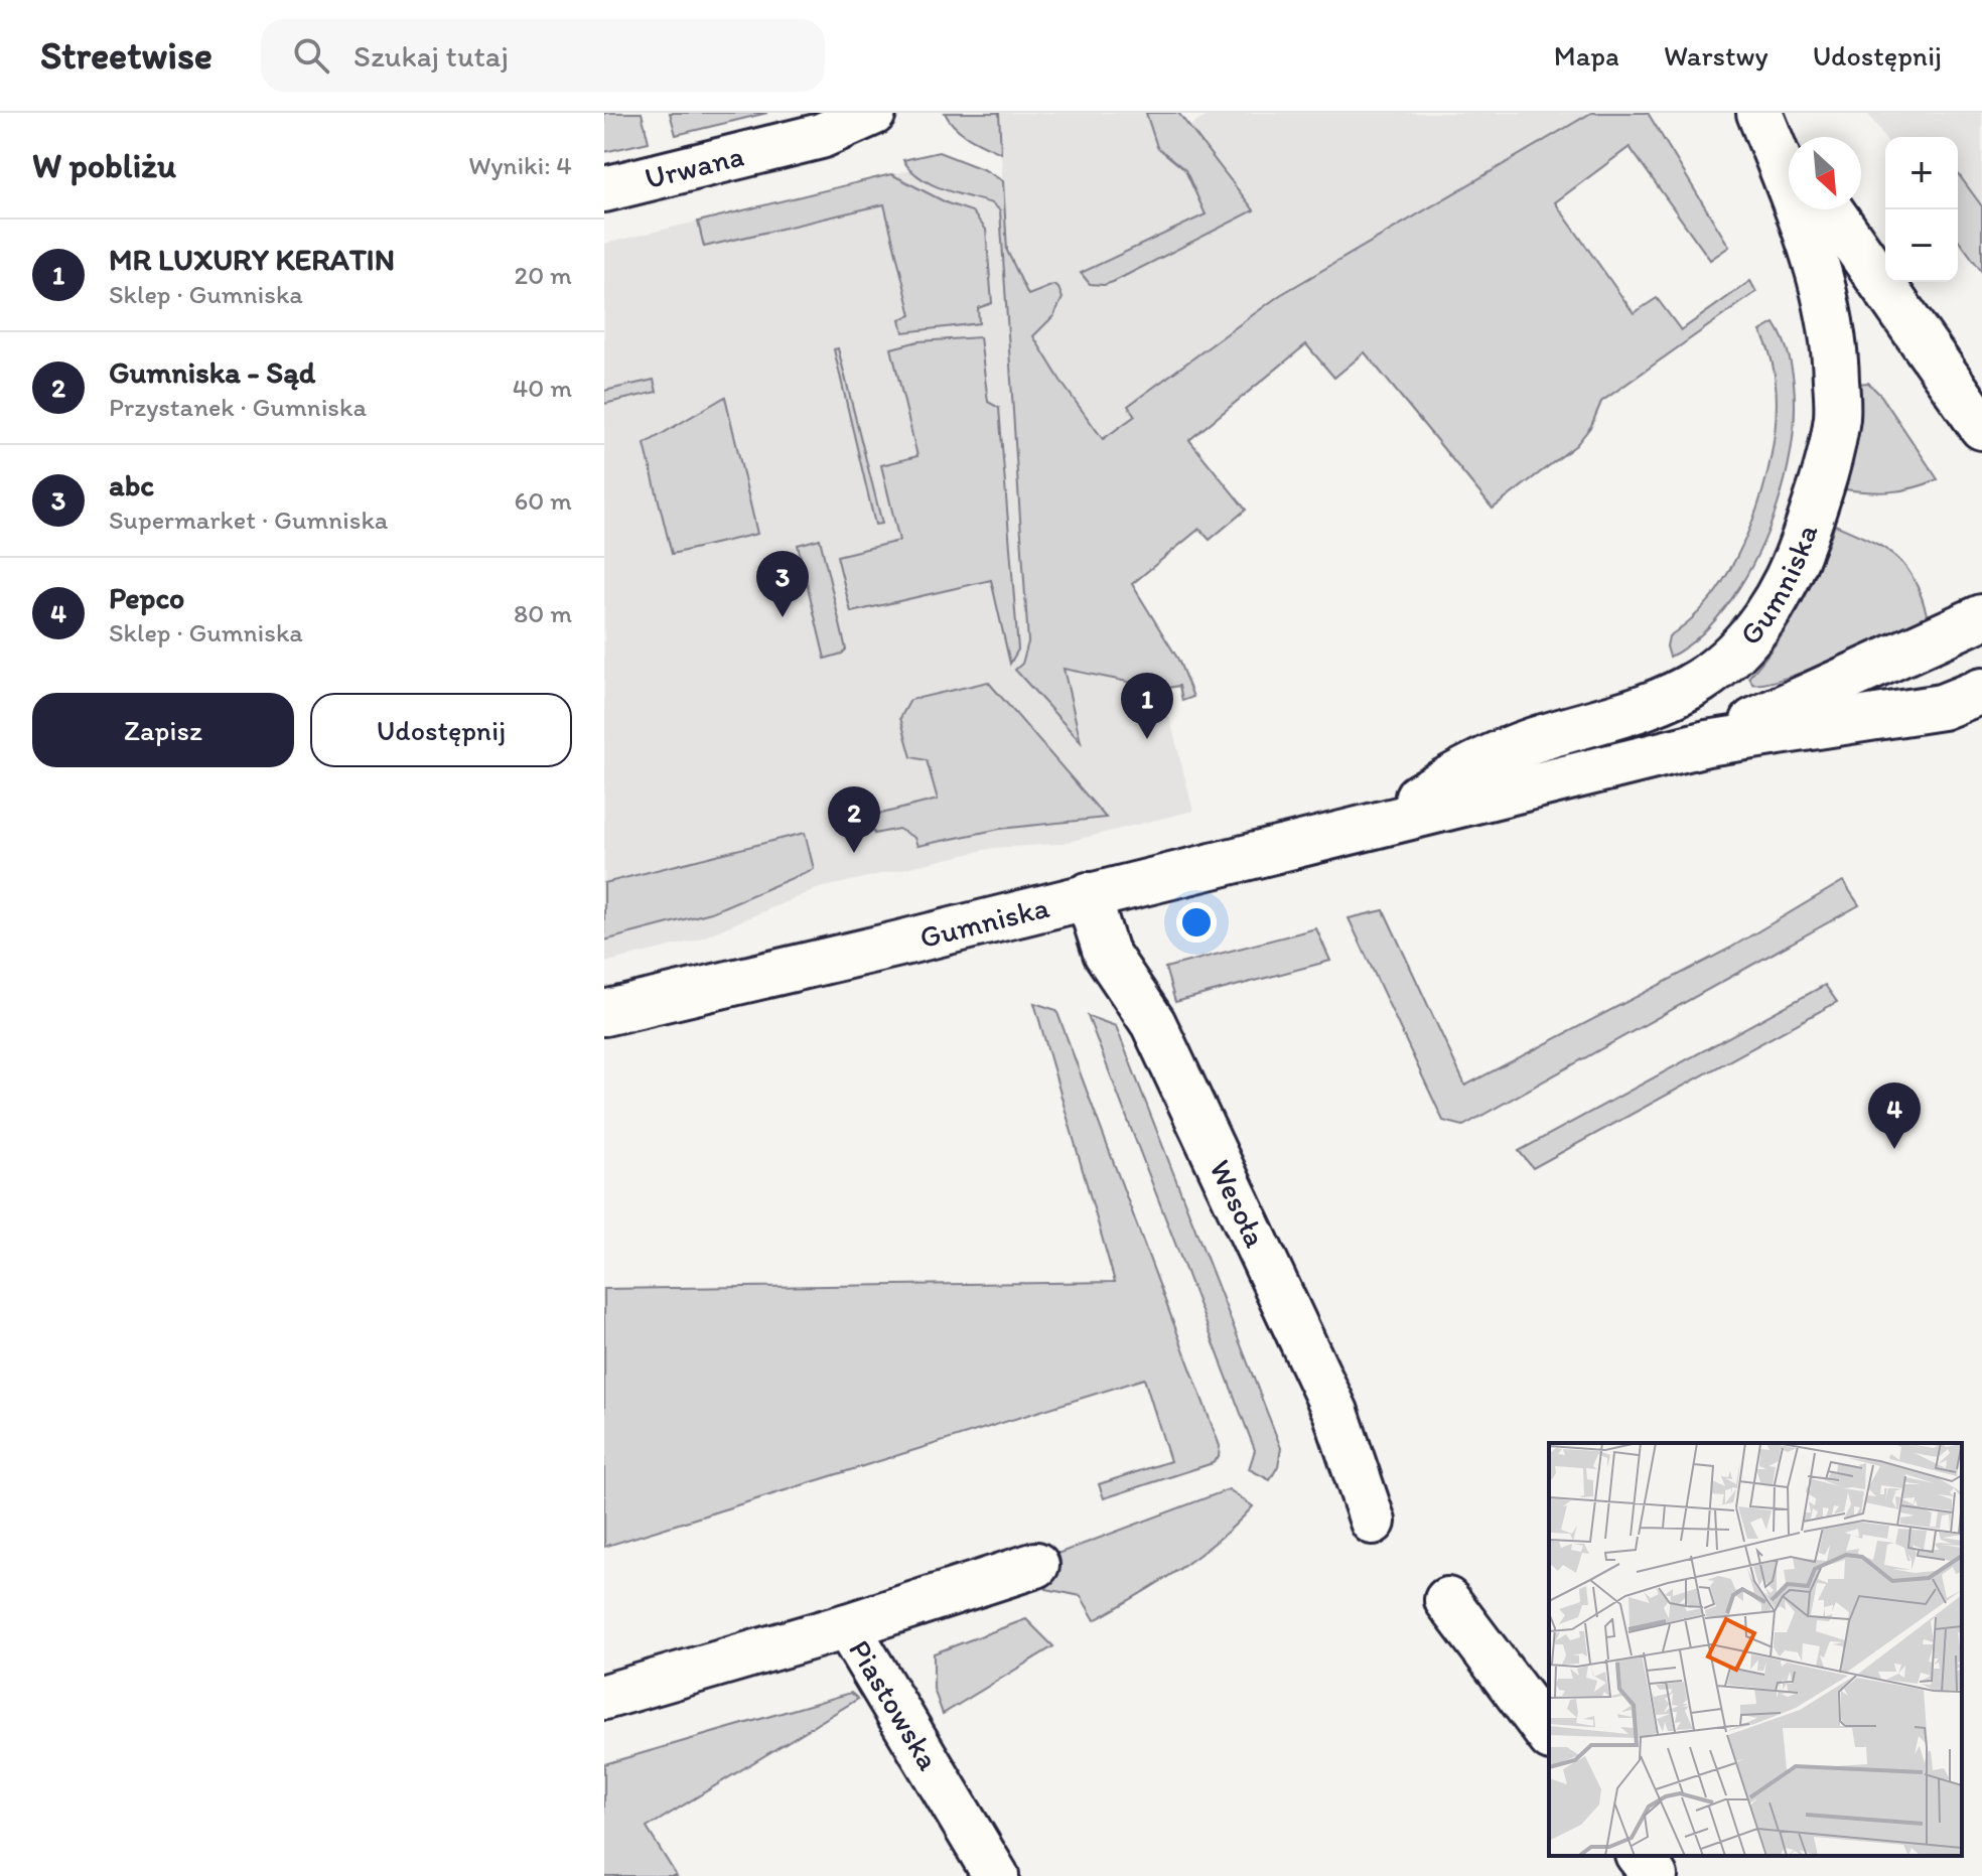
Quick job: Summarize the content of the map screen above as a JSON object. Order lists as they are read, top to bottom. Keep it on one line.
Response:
{"streets":{"street":["Urwana","Gumniska","Wesoła","Piastowska"]},"crossings":[["Gumniska","Wesoła"]],"north":"bottom right","page":{"header":"Streetwise","search":"Szukaj tutaj","nav":["Mapa","Warstwy","Udostępnij"],"heading":["W pobliżu","Wyniki: 4"],"map_buttons":["+","−"],"list":[{"mark":"1","name":"MR LUXURY KERATIN","note":"Sklep · Gumniska","value":"20 m"},{"mark":"2","name":"Gumniska - Sąd","note":"Przystanek · Gumniska","value":"40 m"},{"mark":"3","name":"abc","note":"Supermarket · Gumniska","value":"60 m"},{"mark":"4","name":"Pepco","note":"Sklep · Gumniska","value":"80 m"}],"pins":["3","1","2","4"],"buttons":["Zapisz","Udostępnij"]}}
